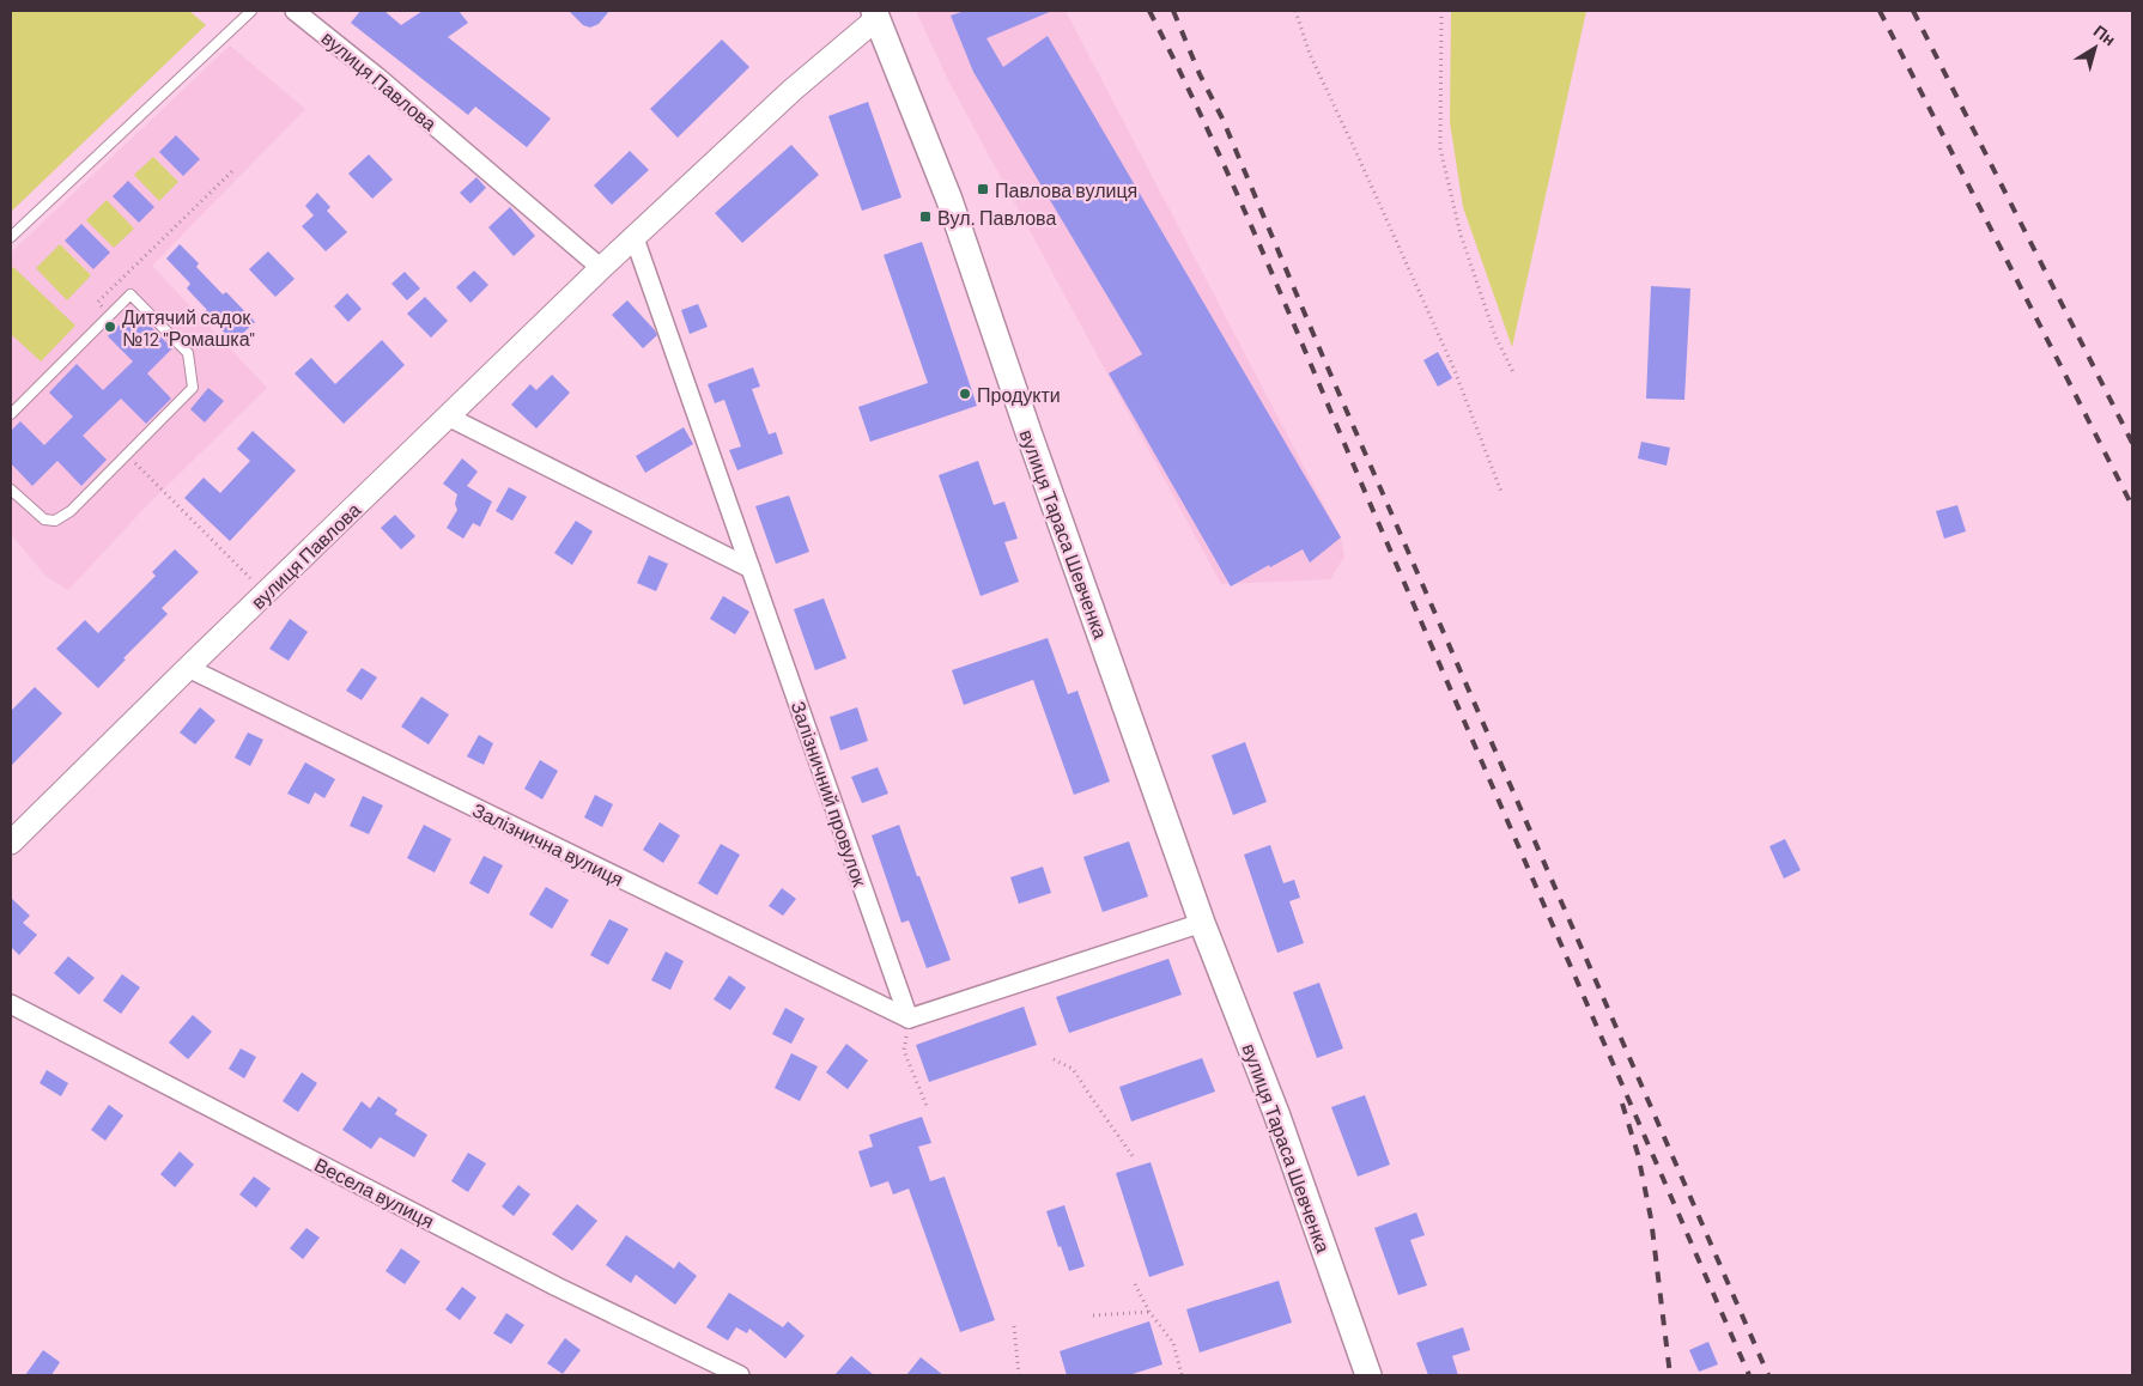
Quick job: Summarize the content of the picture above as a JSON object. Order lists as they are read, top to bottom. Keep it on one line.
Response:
{"streets":{"main road":["вулиця Тараса Шевченка"],"street":["вулиця Павлова","Залізничний провулок","Залізнична вулиця","Весела вулиця"]},"crossings":[["вулиця Павлова","вулиця Тараса Шевченка"],["вулиця Павлова","Залізничний провулок"],["вулиця Павлова","Залізнична вулиця"],["Залізничний провулок","Залізнична вулиця"]],"places":{"transit":["Павлова вулиця","Вул. Павлова"],"other":["Дитячий садок №12 \"Ромашка\"","Продукти"]},"north":"top right"}
